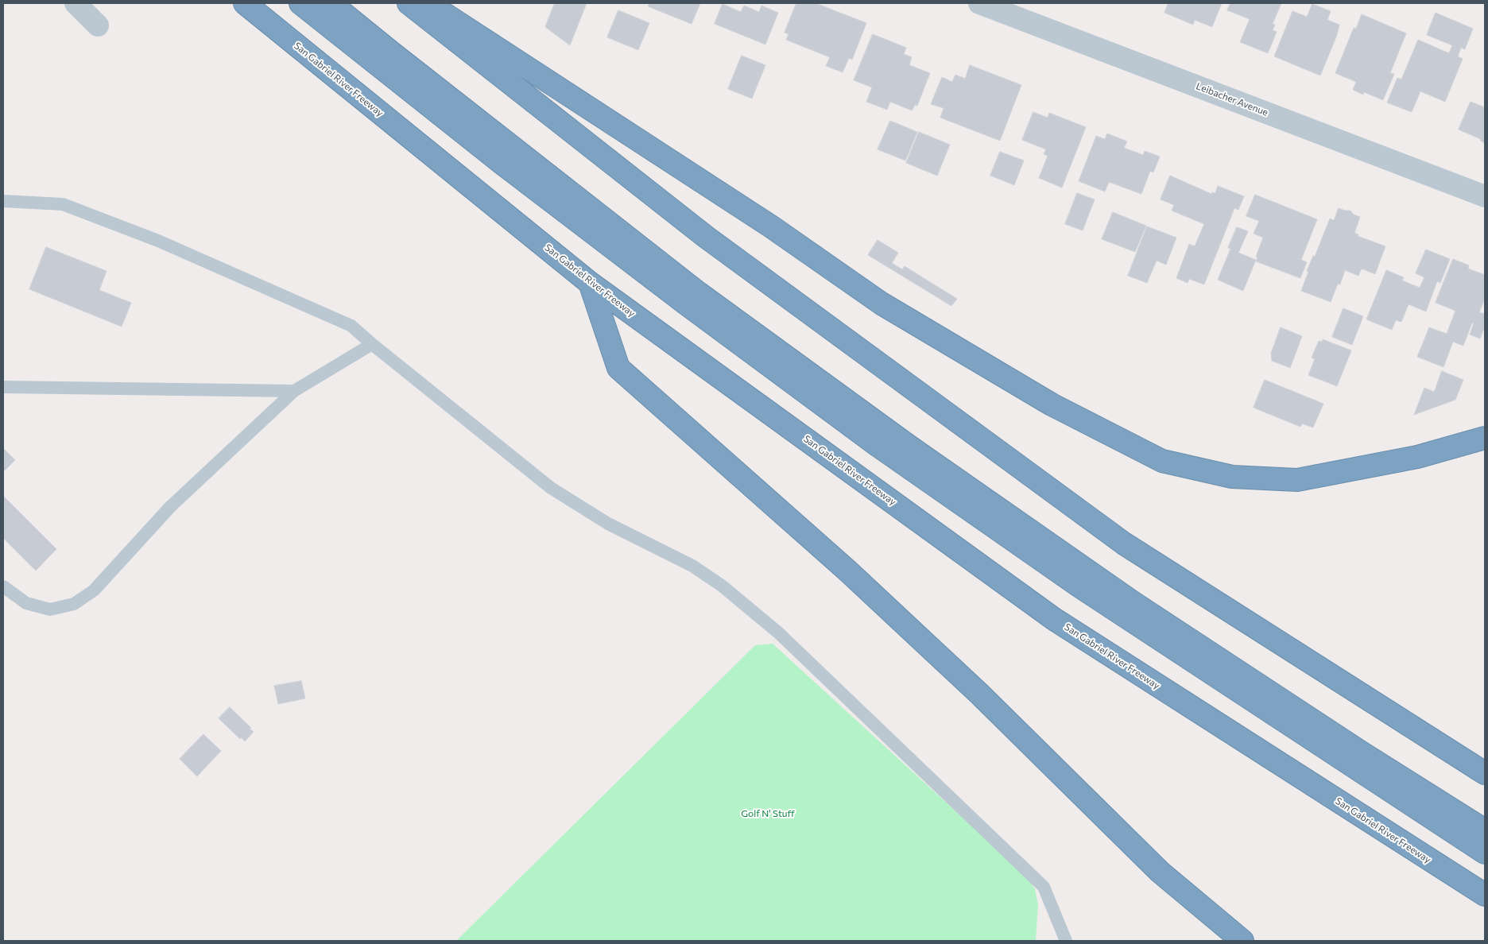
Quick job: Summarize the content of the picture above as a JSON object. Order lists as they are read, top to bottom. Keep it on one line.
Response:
{"streets":{"highway":["San Gabriel River Freeway"],"street":["Leibacher Avenue"]},"parks":["Golf N' Stuff"]}
